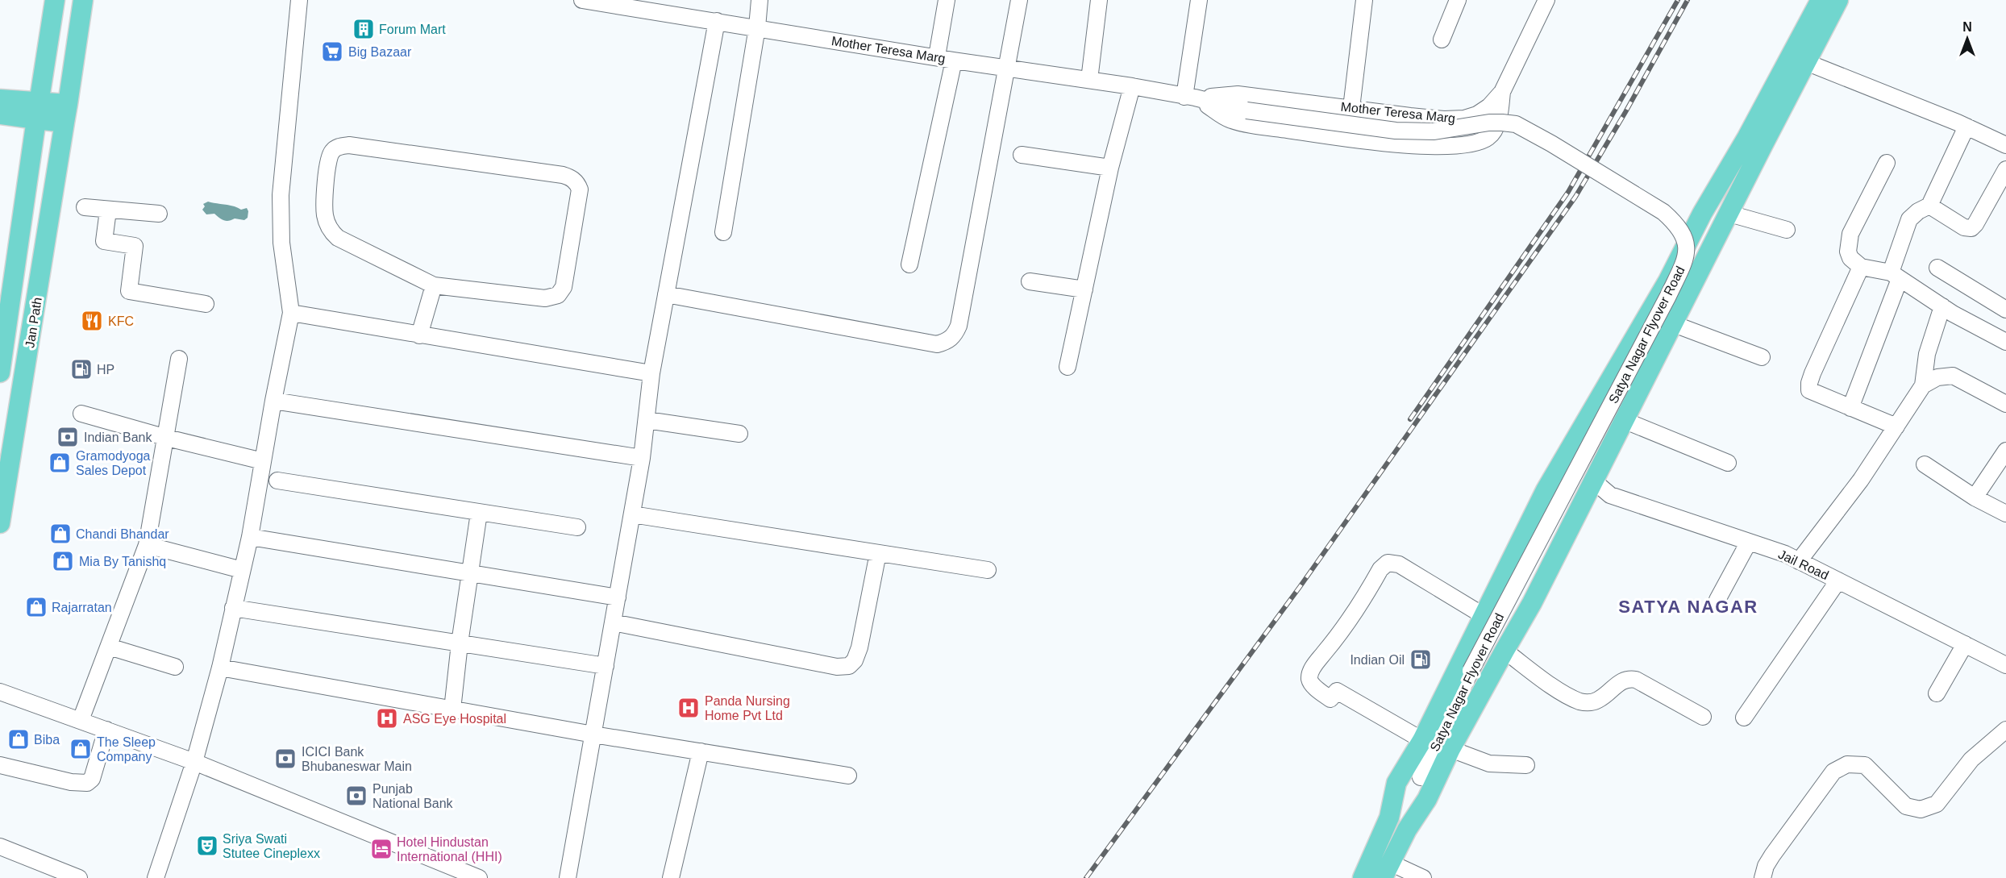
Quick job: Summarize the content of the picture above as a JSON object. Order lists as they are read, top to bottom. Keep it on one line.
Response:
{"streets":{"main road":["Jan Path"],"street":["Mother Teresa Marg","Satya Nagar Flyover Road","Jail Road"]},"crossings":[["Mother Teresa Marg","Satya Nagar Flyover Road"]],"districts":["SATYA NAGAR"],"places":{"building":["Forum Mart"],"supermarket":["Big Bazaar"],"restaurant":["KFC"],"fuel station":["HP","Indian Oil"],"bank":["Indian Bank","ICICI Bank Bhubaneswar Main","Punjab National Bank"],"shop":["Gramodyoga Sales Depot","Chandi Bhandar","Mia By Tanishq","Rajarratan","Biba","The Sleep Company"],"hospital":["Panda Nursing Home Pvt Ltd","ASG Eye Hospital"],"theatre":["Sriya Swati Stutee Cineplexx"],"hotel":["Hotel Hindustan International (HHI)"]},"north":"top"}
